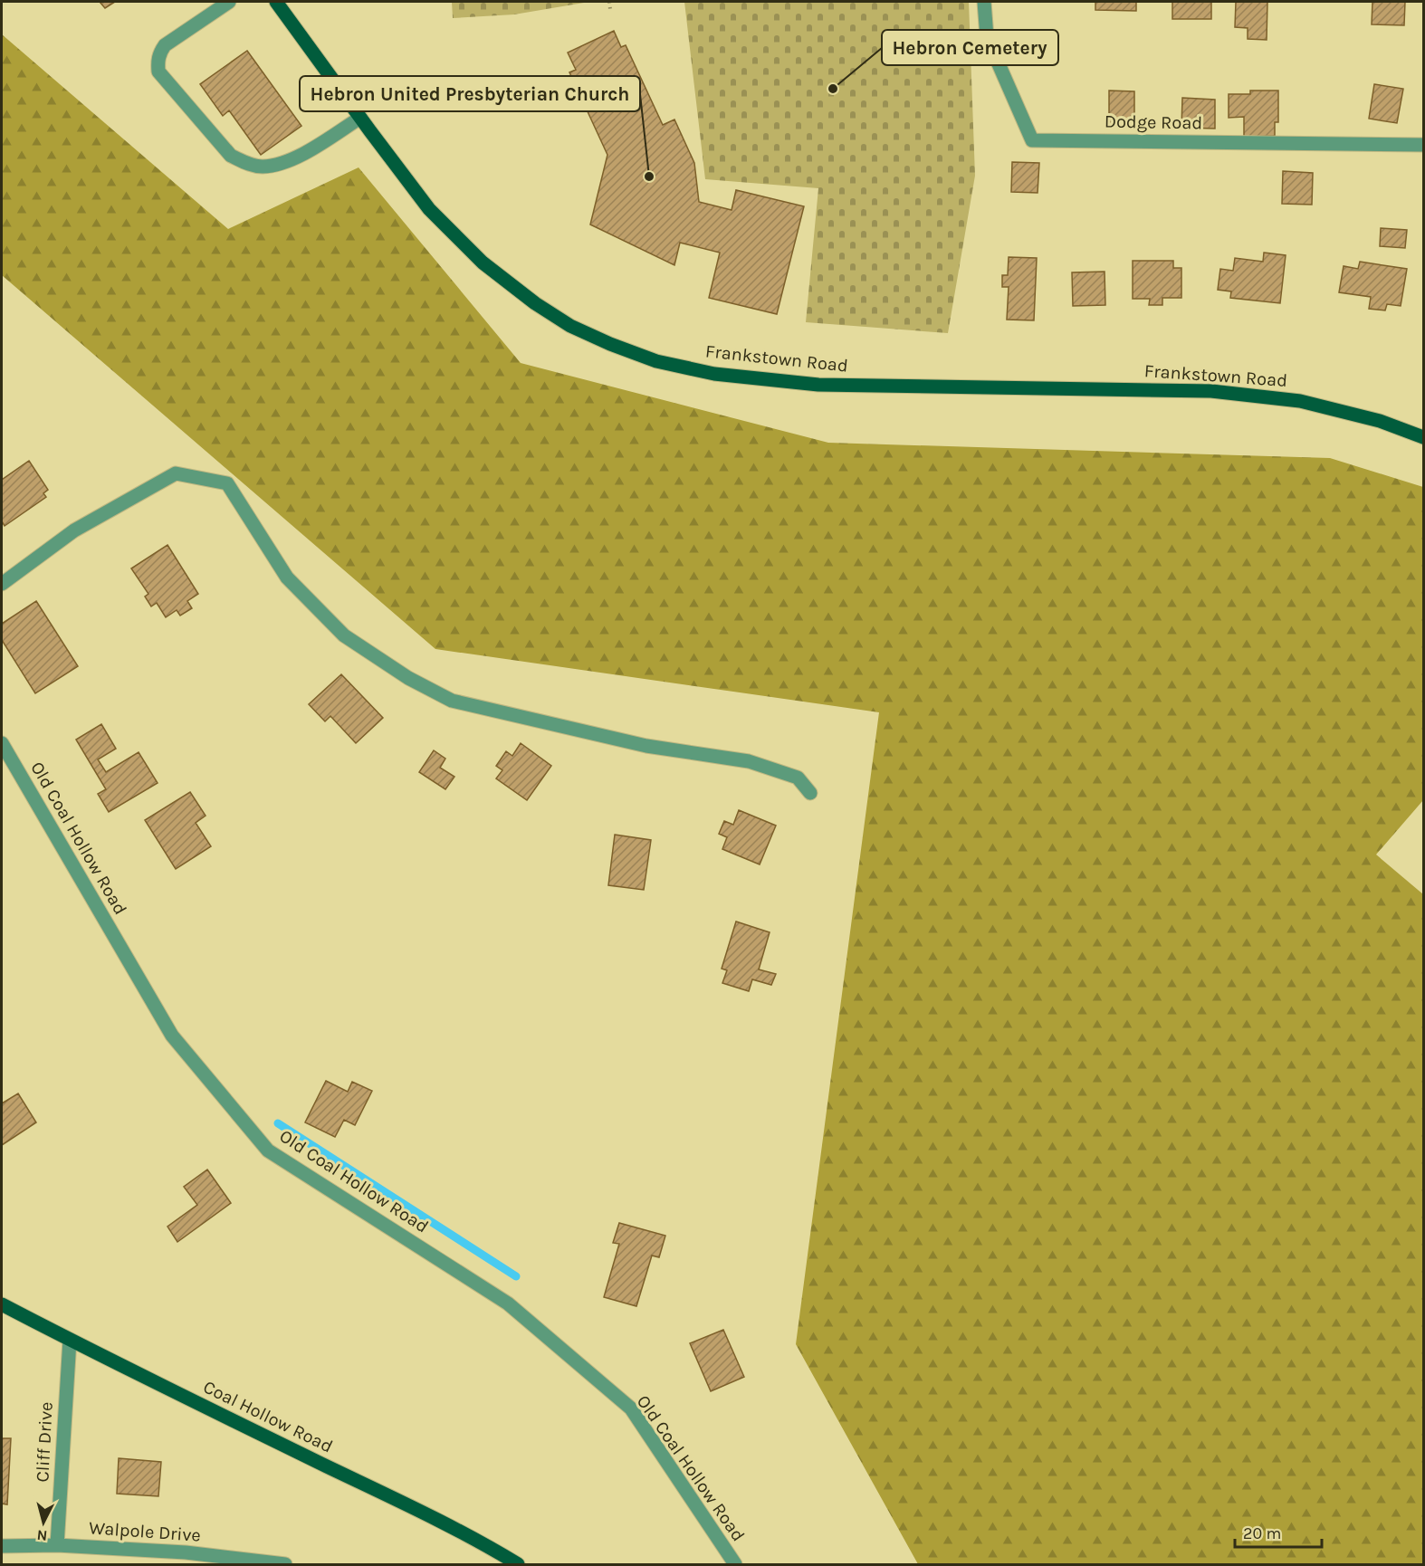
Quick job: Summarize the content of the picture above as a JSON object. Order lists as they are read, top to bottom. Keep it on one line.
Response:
{"streets":{"main road":["Frankstown Road","Coal Hollow Road"],"street":["Dodge Road","Old Coal Hollow Road","Cliff Drive","Walpole Drive"]},"crossings":[["Coal Hollow Road","Cliff Drive"],["Cliff Drive","Walpole Drive"]],"places":["Hebron Cemetery","Hebron United Presbyterian Church"],"scale_bar":"20 m","north":"bottom"}
